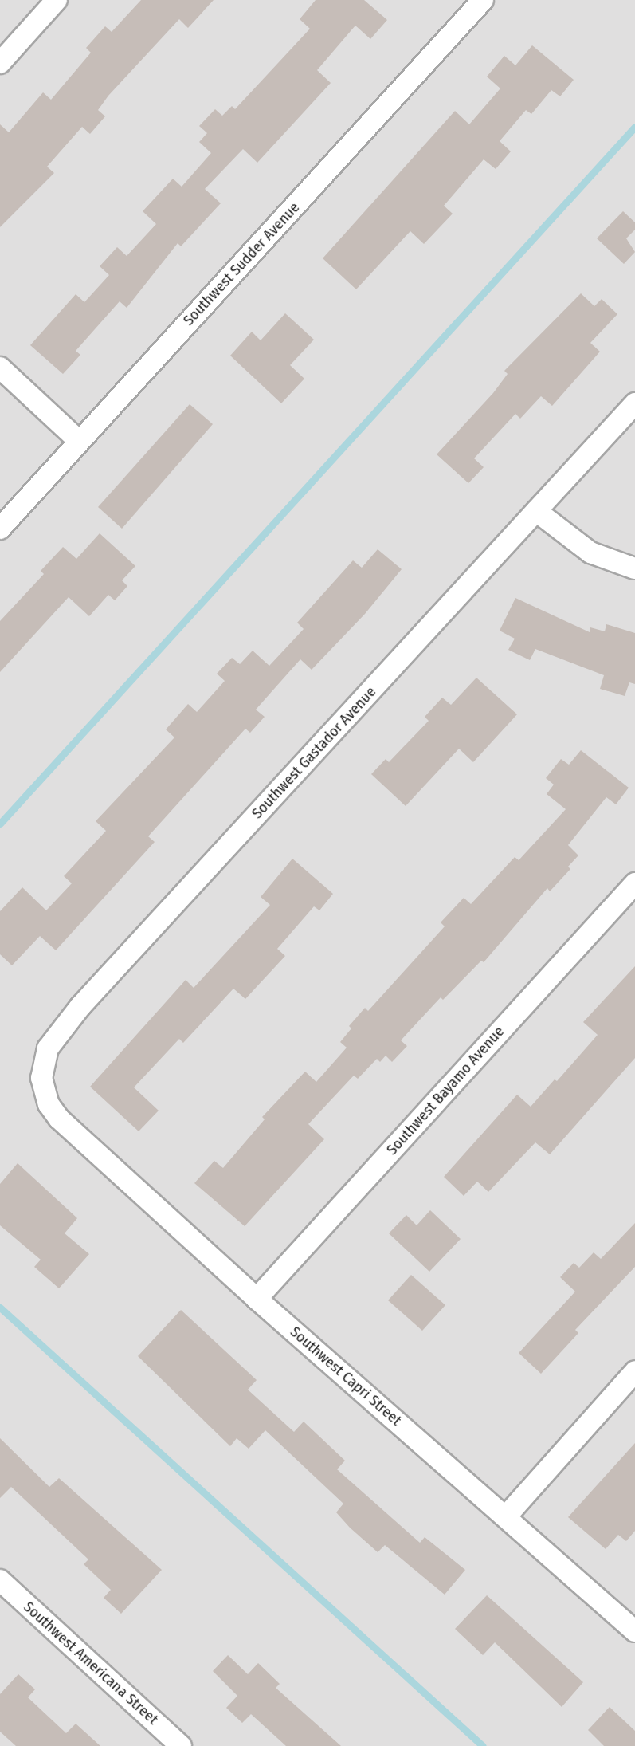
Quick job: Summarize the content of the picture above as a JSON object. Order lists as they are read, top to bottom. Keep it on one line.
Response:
{"streets":{"street":["Southwest Sudder Avenue","Southwest Gastador Avenue","Southwest Bayamo Avenue","Southwest Capri Street","Southwest Americana Street"]},"crossings":[["Southwest Gastador Avenue","Southwest Capri Street"],["Southwest Bayamo Avenue","Southwest Capri Street"]]}
